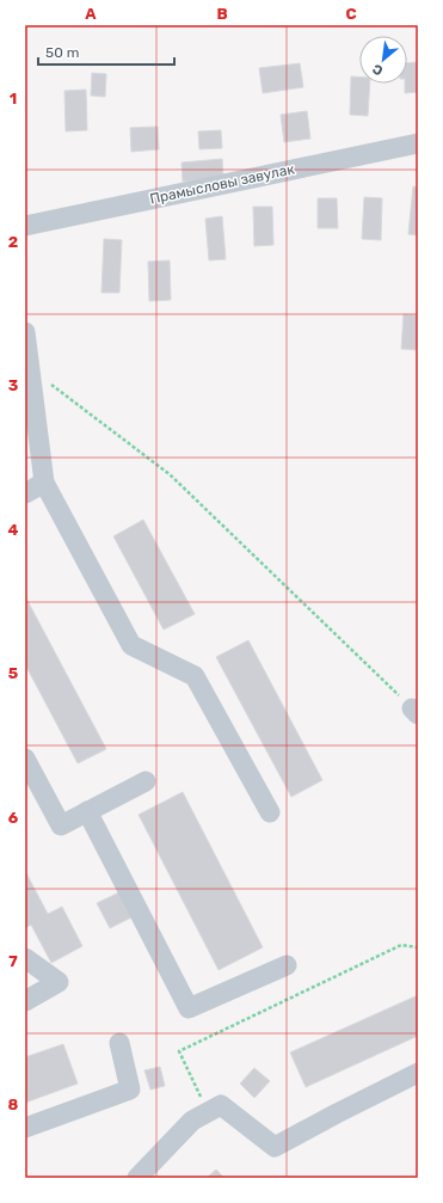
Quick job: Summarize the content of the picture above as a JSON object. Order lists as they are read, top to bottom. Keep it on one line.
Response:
{"streets":{"street":["Прамысловы завулак"]},"scale_bar":"50 m","north":"bottom left","grid":{"columns":["A","B","C"],"rows":["1","2","3","4","5","6","7","8"]}}
